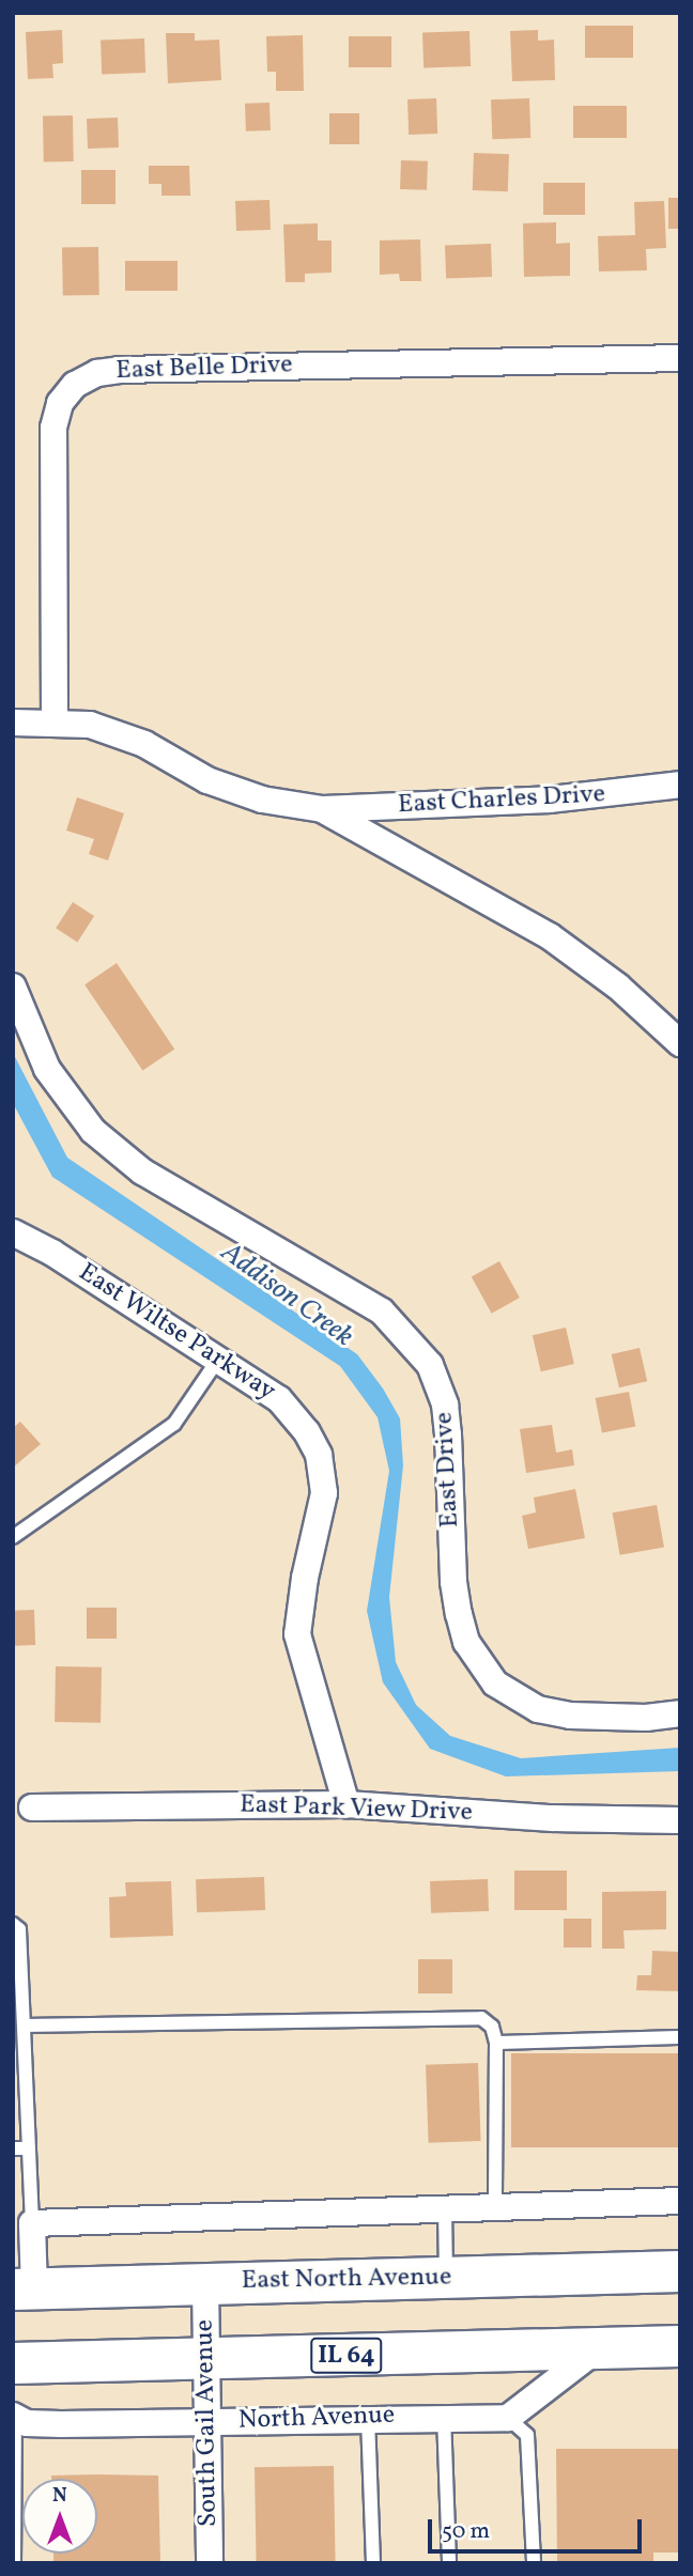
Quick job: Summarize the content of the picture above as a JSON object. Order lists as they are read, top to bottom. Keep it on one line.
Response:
{"streets":{"main road":["East North Avenue","IL 64"],"street":["East Belle Drive","East Charles Drive","East Wiltse Parkway","East Drive","East Park View Drive","North Avenue","South Gail Avenue"]},"crossings":[["East Wiltse Parkway","East Park View Drive"],["East North Avenue","South Gail Avenue"],["IL 64","South Gail Avenue"],["North Avenue","South Gail Avenue"]],"water":["Addison Creek"],"scale_bar":"50 m","north":"top"}
